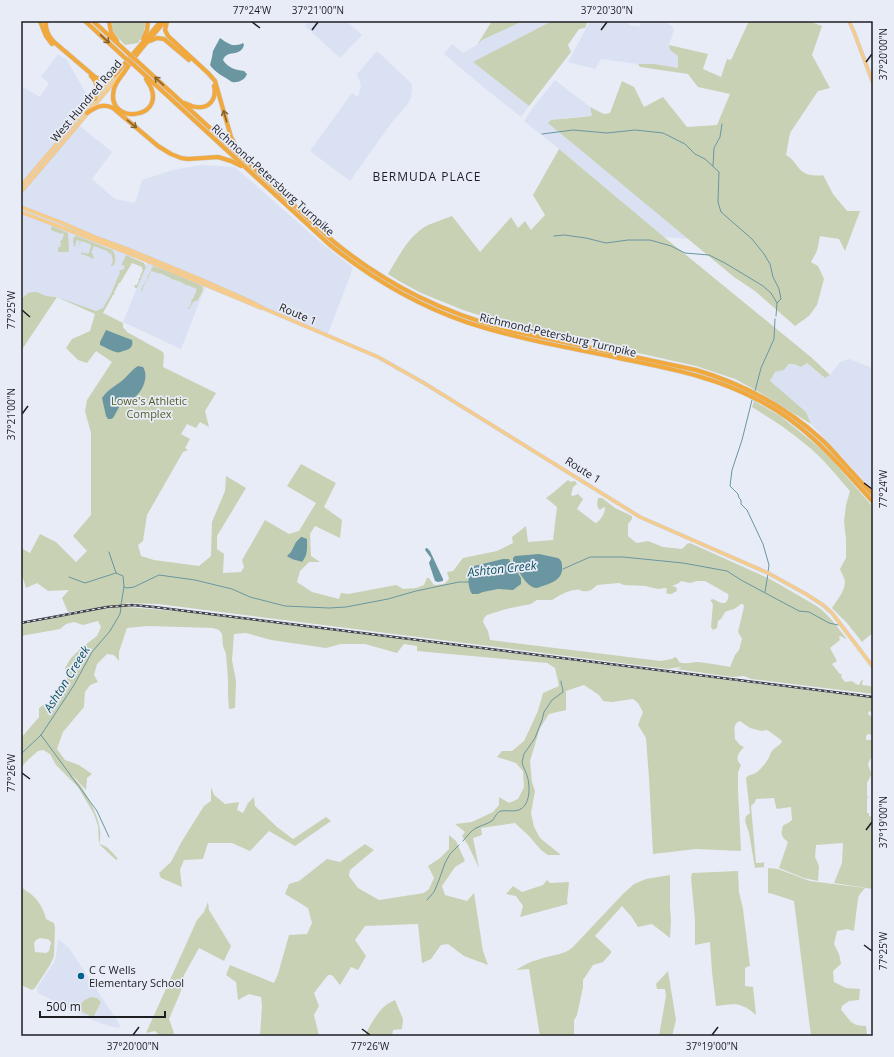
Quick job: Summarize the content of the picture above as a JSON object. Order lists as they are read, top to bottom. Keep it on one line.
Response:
{"streets":{"highway":["West Hundred Road","Richmond-Petersburg Turnpike"],"main road":["Route 1"]},"districts":["BERMUDA PLACE"],"water":["Ashton Creek","Ashton Creeek"],"parks":["Lowe's Athletic Complex"],"places":["C C Wells Elementary School"],"scale_bar":"500 m","coordinates":["77°24'W","37°21'00\"N","37°20'30\"N","37°20'00\"N","77°25'W","77°26'W","37°19'00\"N"]}
